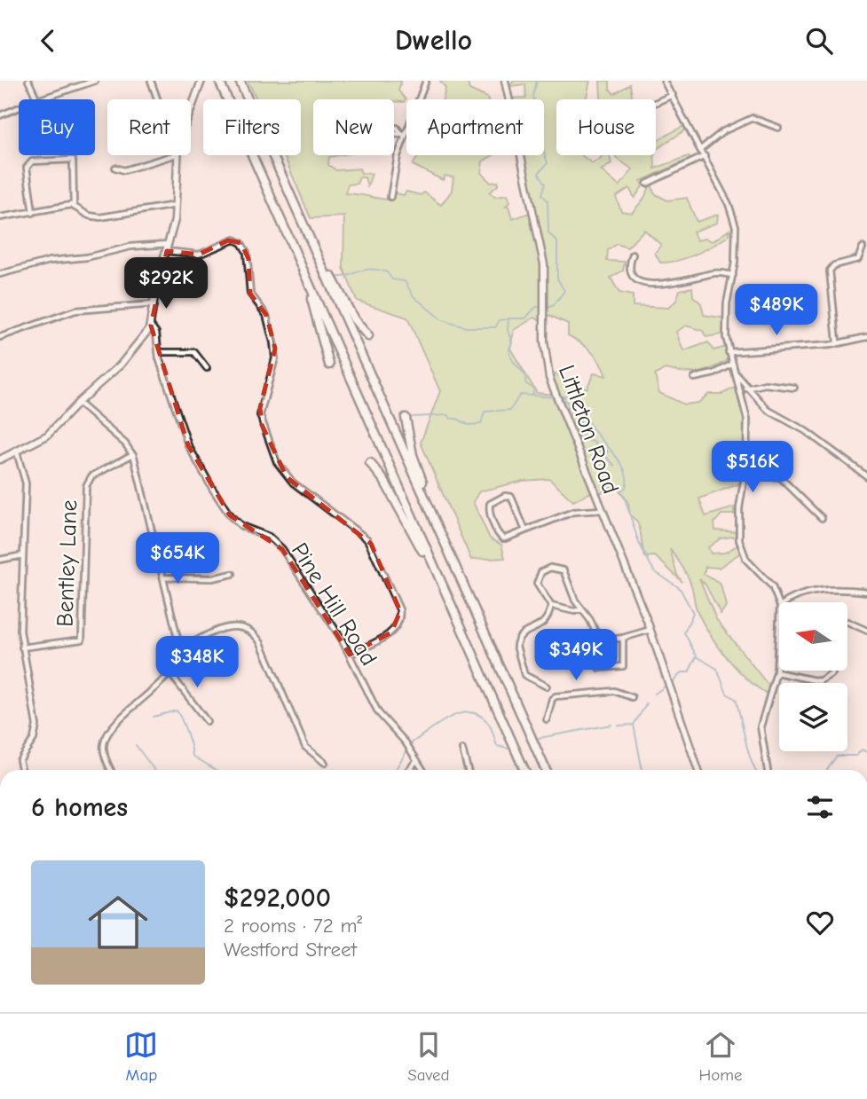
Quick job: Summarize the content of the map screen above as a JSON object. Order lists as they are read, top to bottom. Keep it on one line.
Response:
{"streets":{"main road":["Littleton Road"],"street":["Bentley Lane","Pine Hill Road"]},"north":"left","page":{"header":"Dwello","chip":["Buy","Rent","Filters","New","Apartment","House"],"price":["$292K","$489K","$516K","$654K","$349K","$348K"],"heading":"6 homes","list":[{"name":"$292,000","note":"2 rooms · 72 m² · Westford Street"}],"tabs":["Map","Saved","Home"]}}
